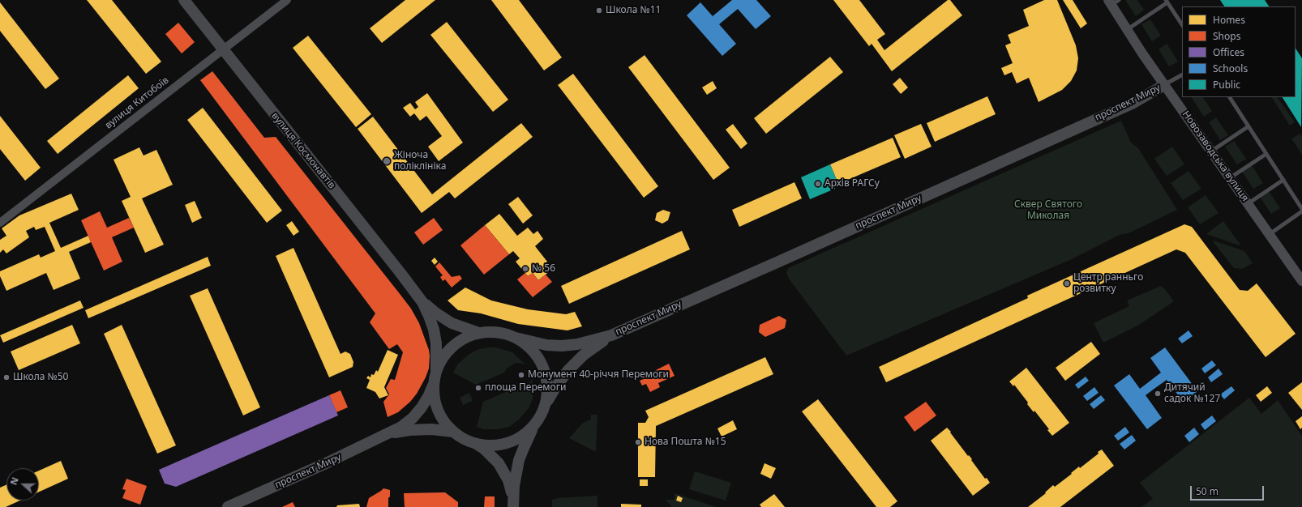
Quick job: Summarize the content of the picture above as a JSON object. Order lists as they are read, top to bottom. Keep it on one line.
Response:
{"streets":{"main road":["проспект Миру","вулиця Космонавтів"],"street":["вулиця Китобоїв","Новозаводська вулиця"]},"crossings":[["вулиця Китобоїв","вулиця Космонавтів"],["проспект Миру","вулиця Космонавтів"],["проспект Миру","Новозаводська вулиця"]],"parks":["Сквер Святого Миколая"],"places":["Школа №11","Жіноча поліклініка","Архів РАГСу","№ 56","Центр ранньго розвитку","Монумент 40-річчя Перемоги","Школа №50","площа Перемоги","Дитячий садок №127","Нова Пошта №15"],"legend":["Homes","Shops","Offices","Schools","Public"],"scale_bar":"50 m","north":"left"}
